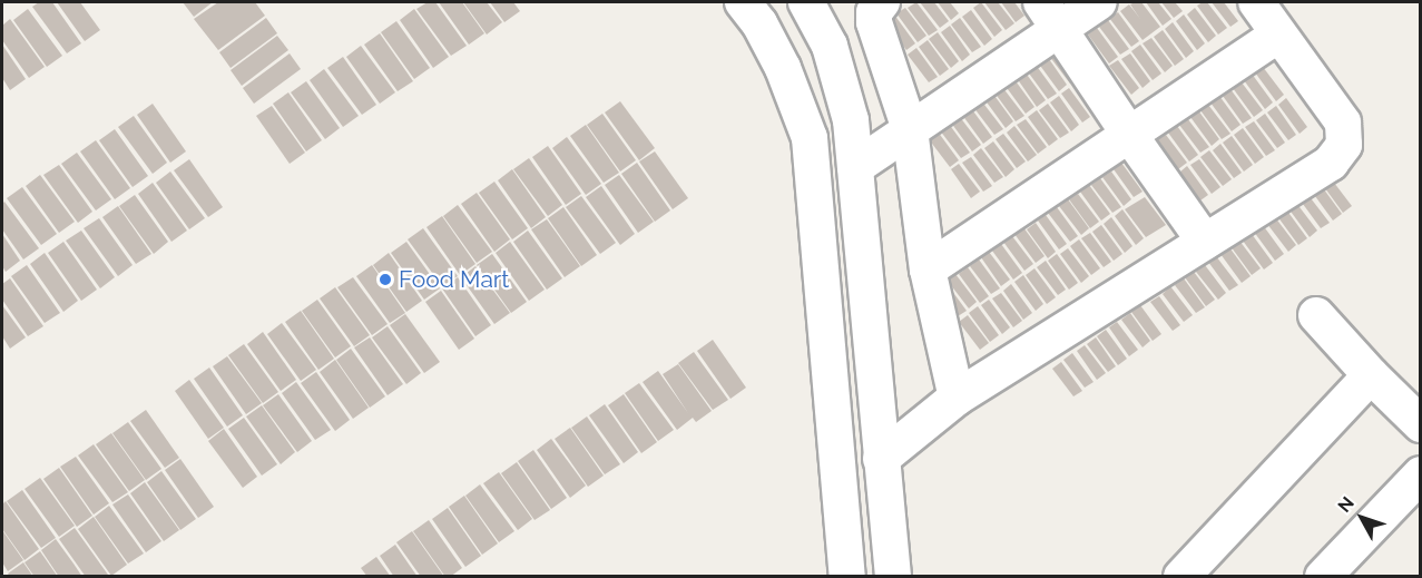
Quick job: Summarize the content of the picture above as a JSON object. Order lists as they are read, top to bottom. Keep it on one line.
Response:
{"places":["Food Mart"],"north":"top left"}
